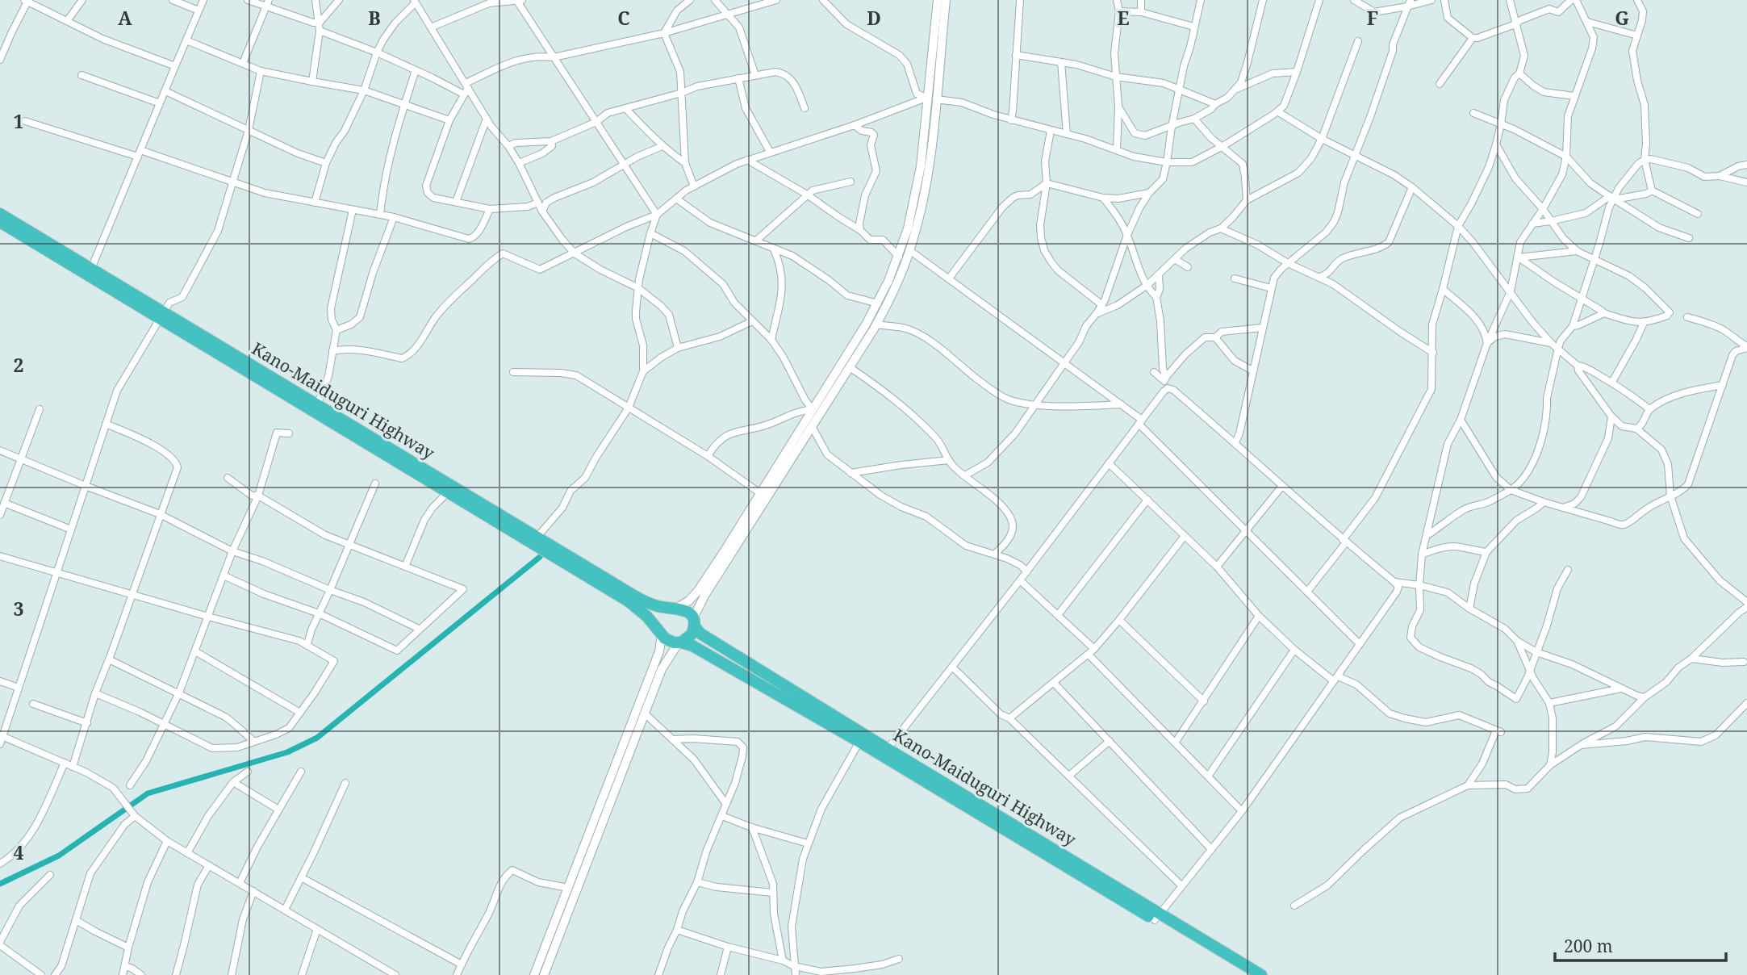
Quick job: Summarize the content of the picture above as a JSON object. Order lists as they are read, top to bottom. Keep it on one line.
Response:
{"streets":{"highway":["Kano-Maiduguri Highway"]},"scale_bar":"200 m","grid":{"columns":["A","B","C","D","E","F","G"],"rows":["1","2","3","4"]}}
